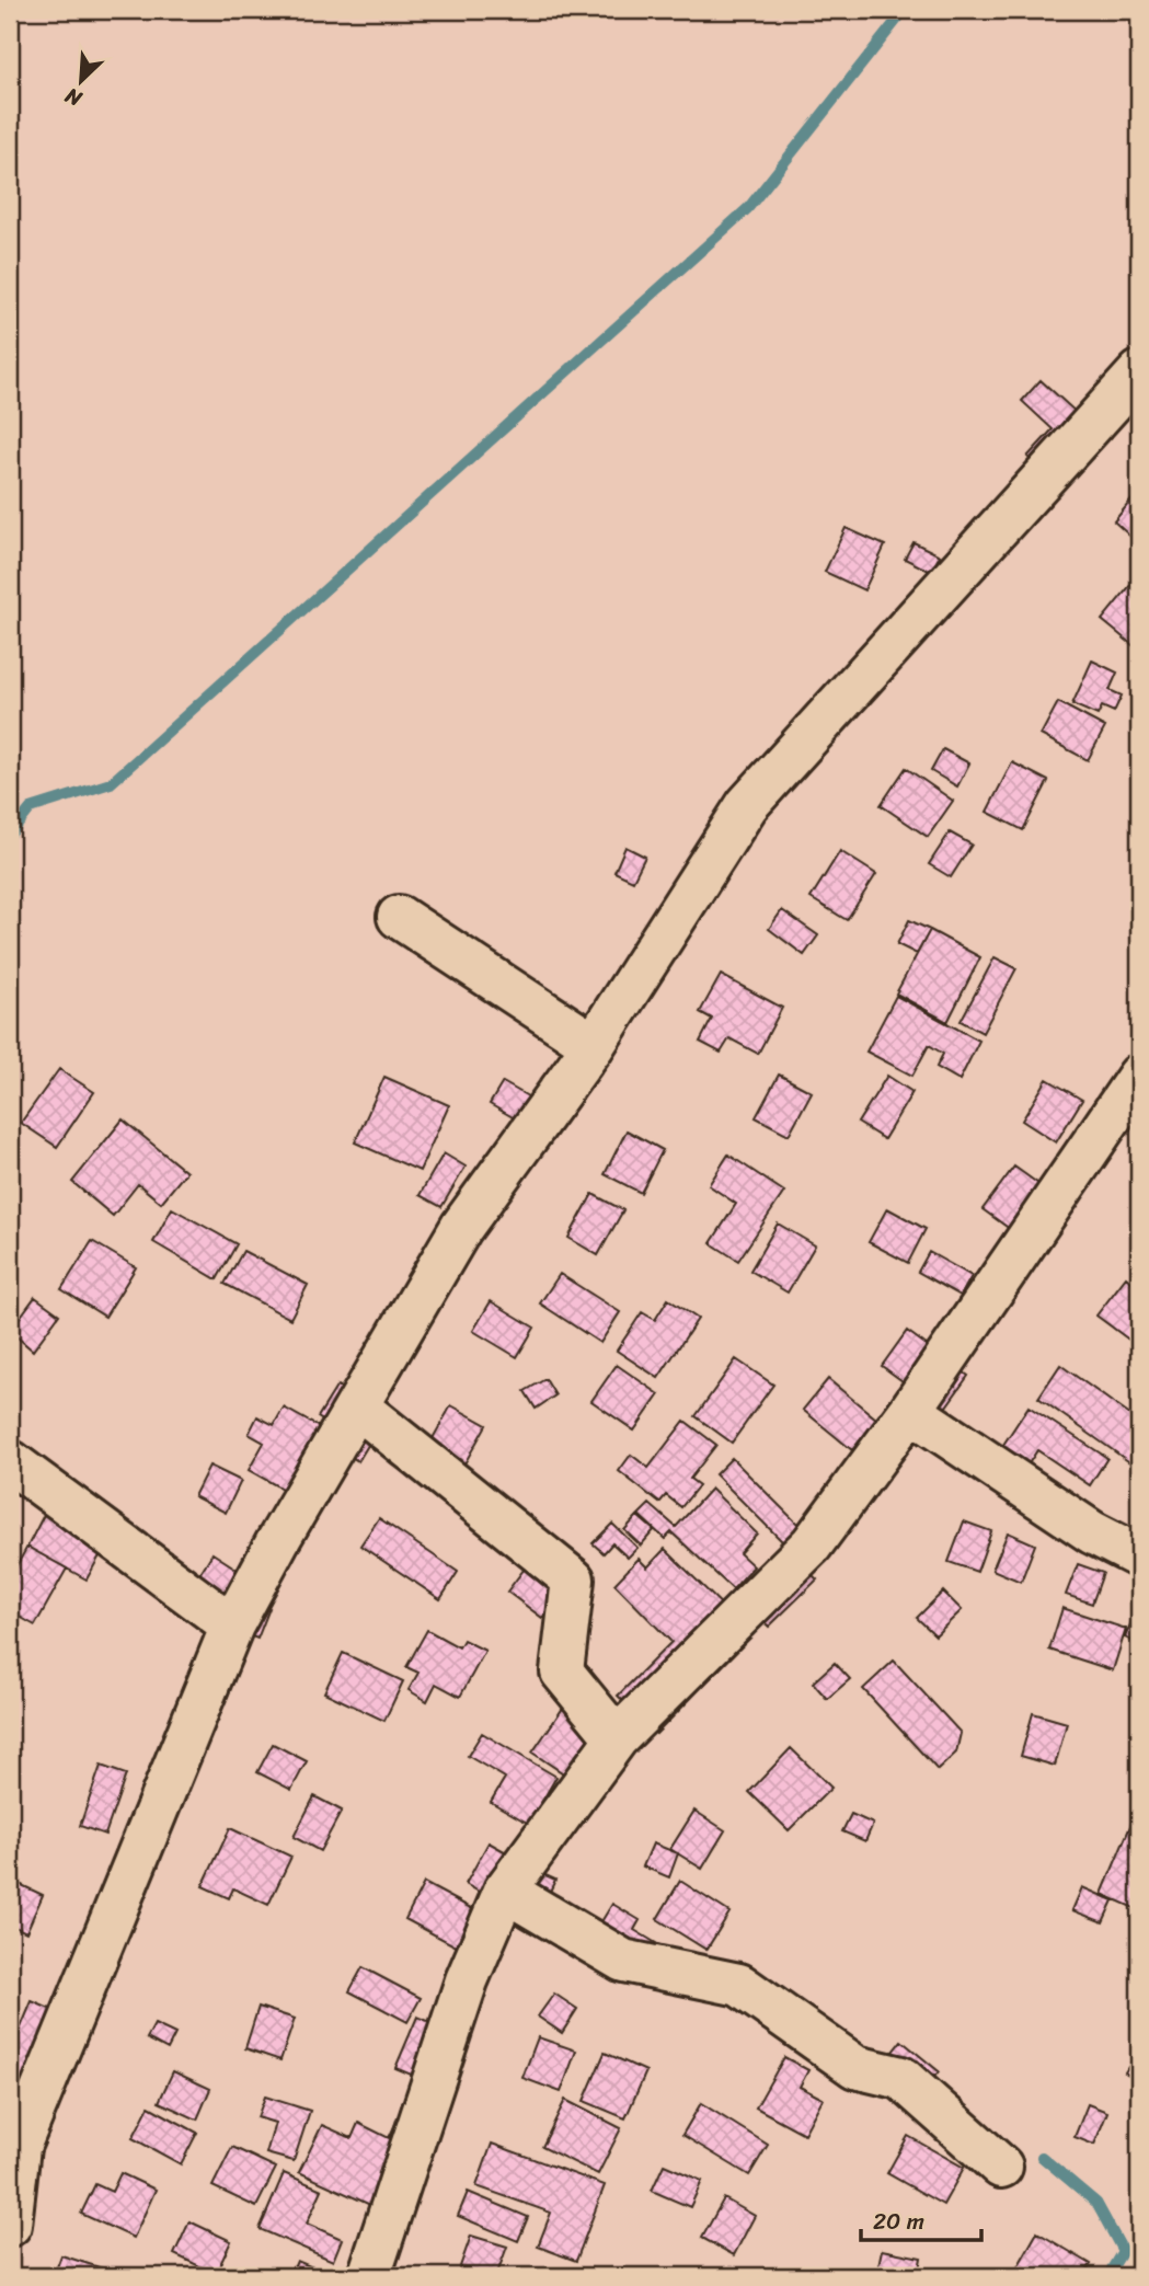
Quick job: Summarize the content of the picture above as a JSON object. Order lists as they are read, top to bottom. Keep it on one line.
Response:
{"scale_bar":"20 m","north":"bottom left"}
